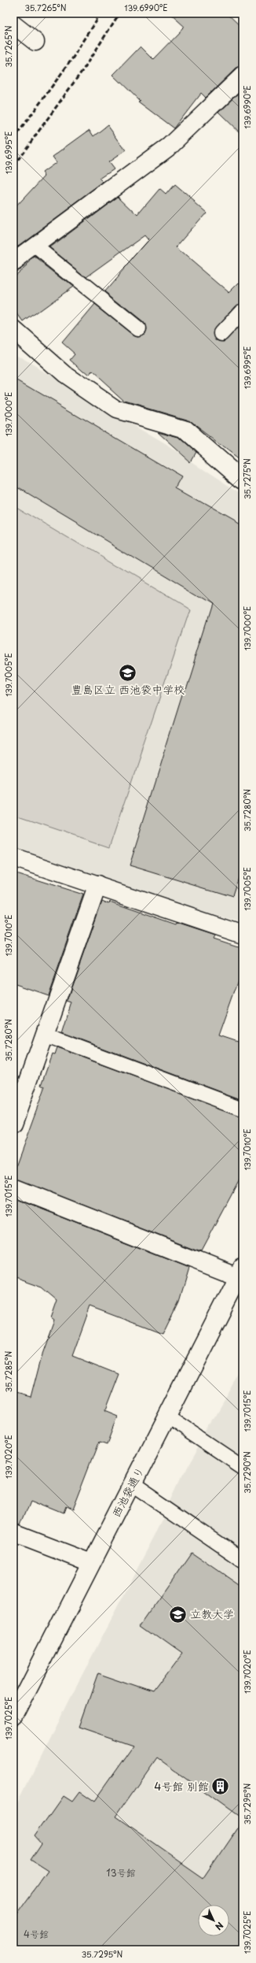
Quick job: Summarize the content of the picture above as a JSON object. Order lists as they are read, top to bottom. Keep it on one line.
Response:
{"streets":{"street":["西池袋通り"]},"places":{"school or university":["豊島区立 西池袋中学校","立教大学"],"building":["4号館 別館"]},"house_numbers":["13号館","4号館"],"north":"bottom right","coordinates":["35.7265°N","139.6990°E","139.6995°E","139.7000°E","35.7275°N","139.7005°E","35.7280°N","139.7010°E","139.7015°E","35.7285°N","139.7020°E","35.7290°N","139.7025°E","35.7295°N"]}
